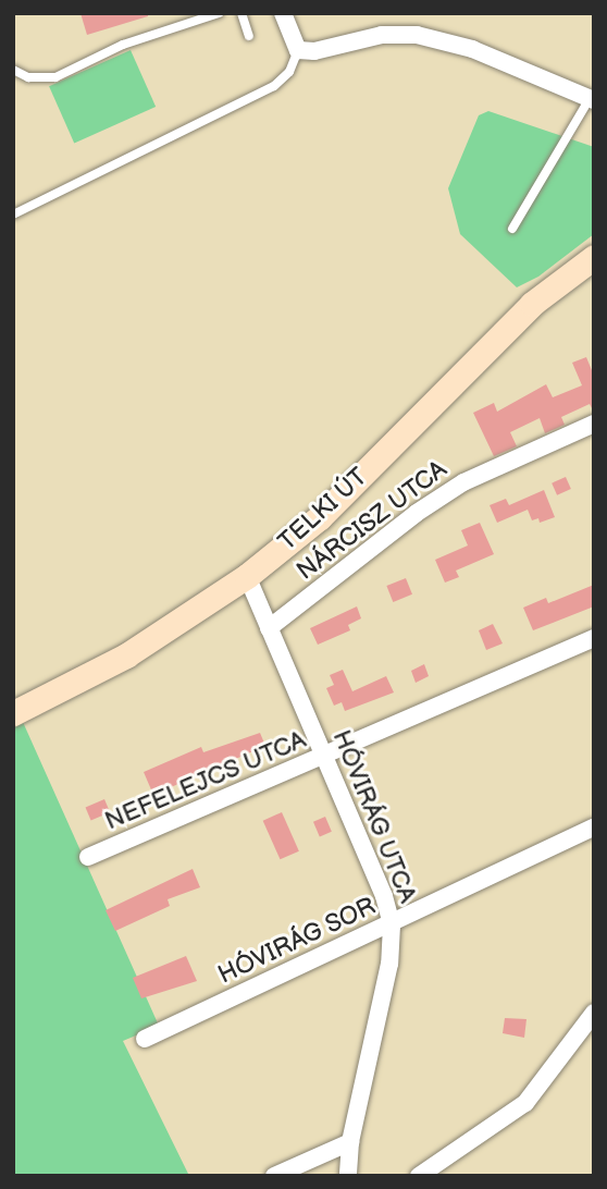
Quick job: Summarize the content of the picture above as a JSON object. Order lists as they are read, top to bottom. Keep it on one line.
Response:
{"streets":{"main road":["TELKI ÚT"],"street":["NÁRCISZ UTCA","NEFELEJCS UTCA","HÓVIRÁG UTCA","HÓVIRÁG SOR"]},"crossings":[["TELKI ÚT","HÓVIRÁG UTCA"],["NÁRCISZ UTCA","HÓVIRÁG UTCA"],["NEFELEJCS UTCA","HÓVIRÁG UTCA"],["HÓVIRÁG UTCA","HÓVIRÁG SOR"]]}
